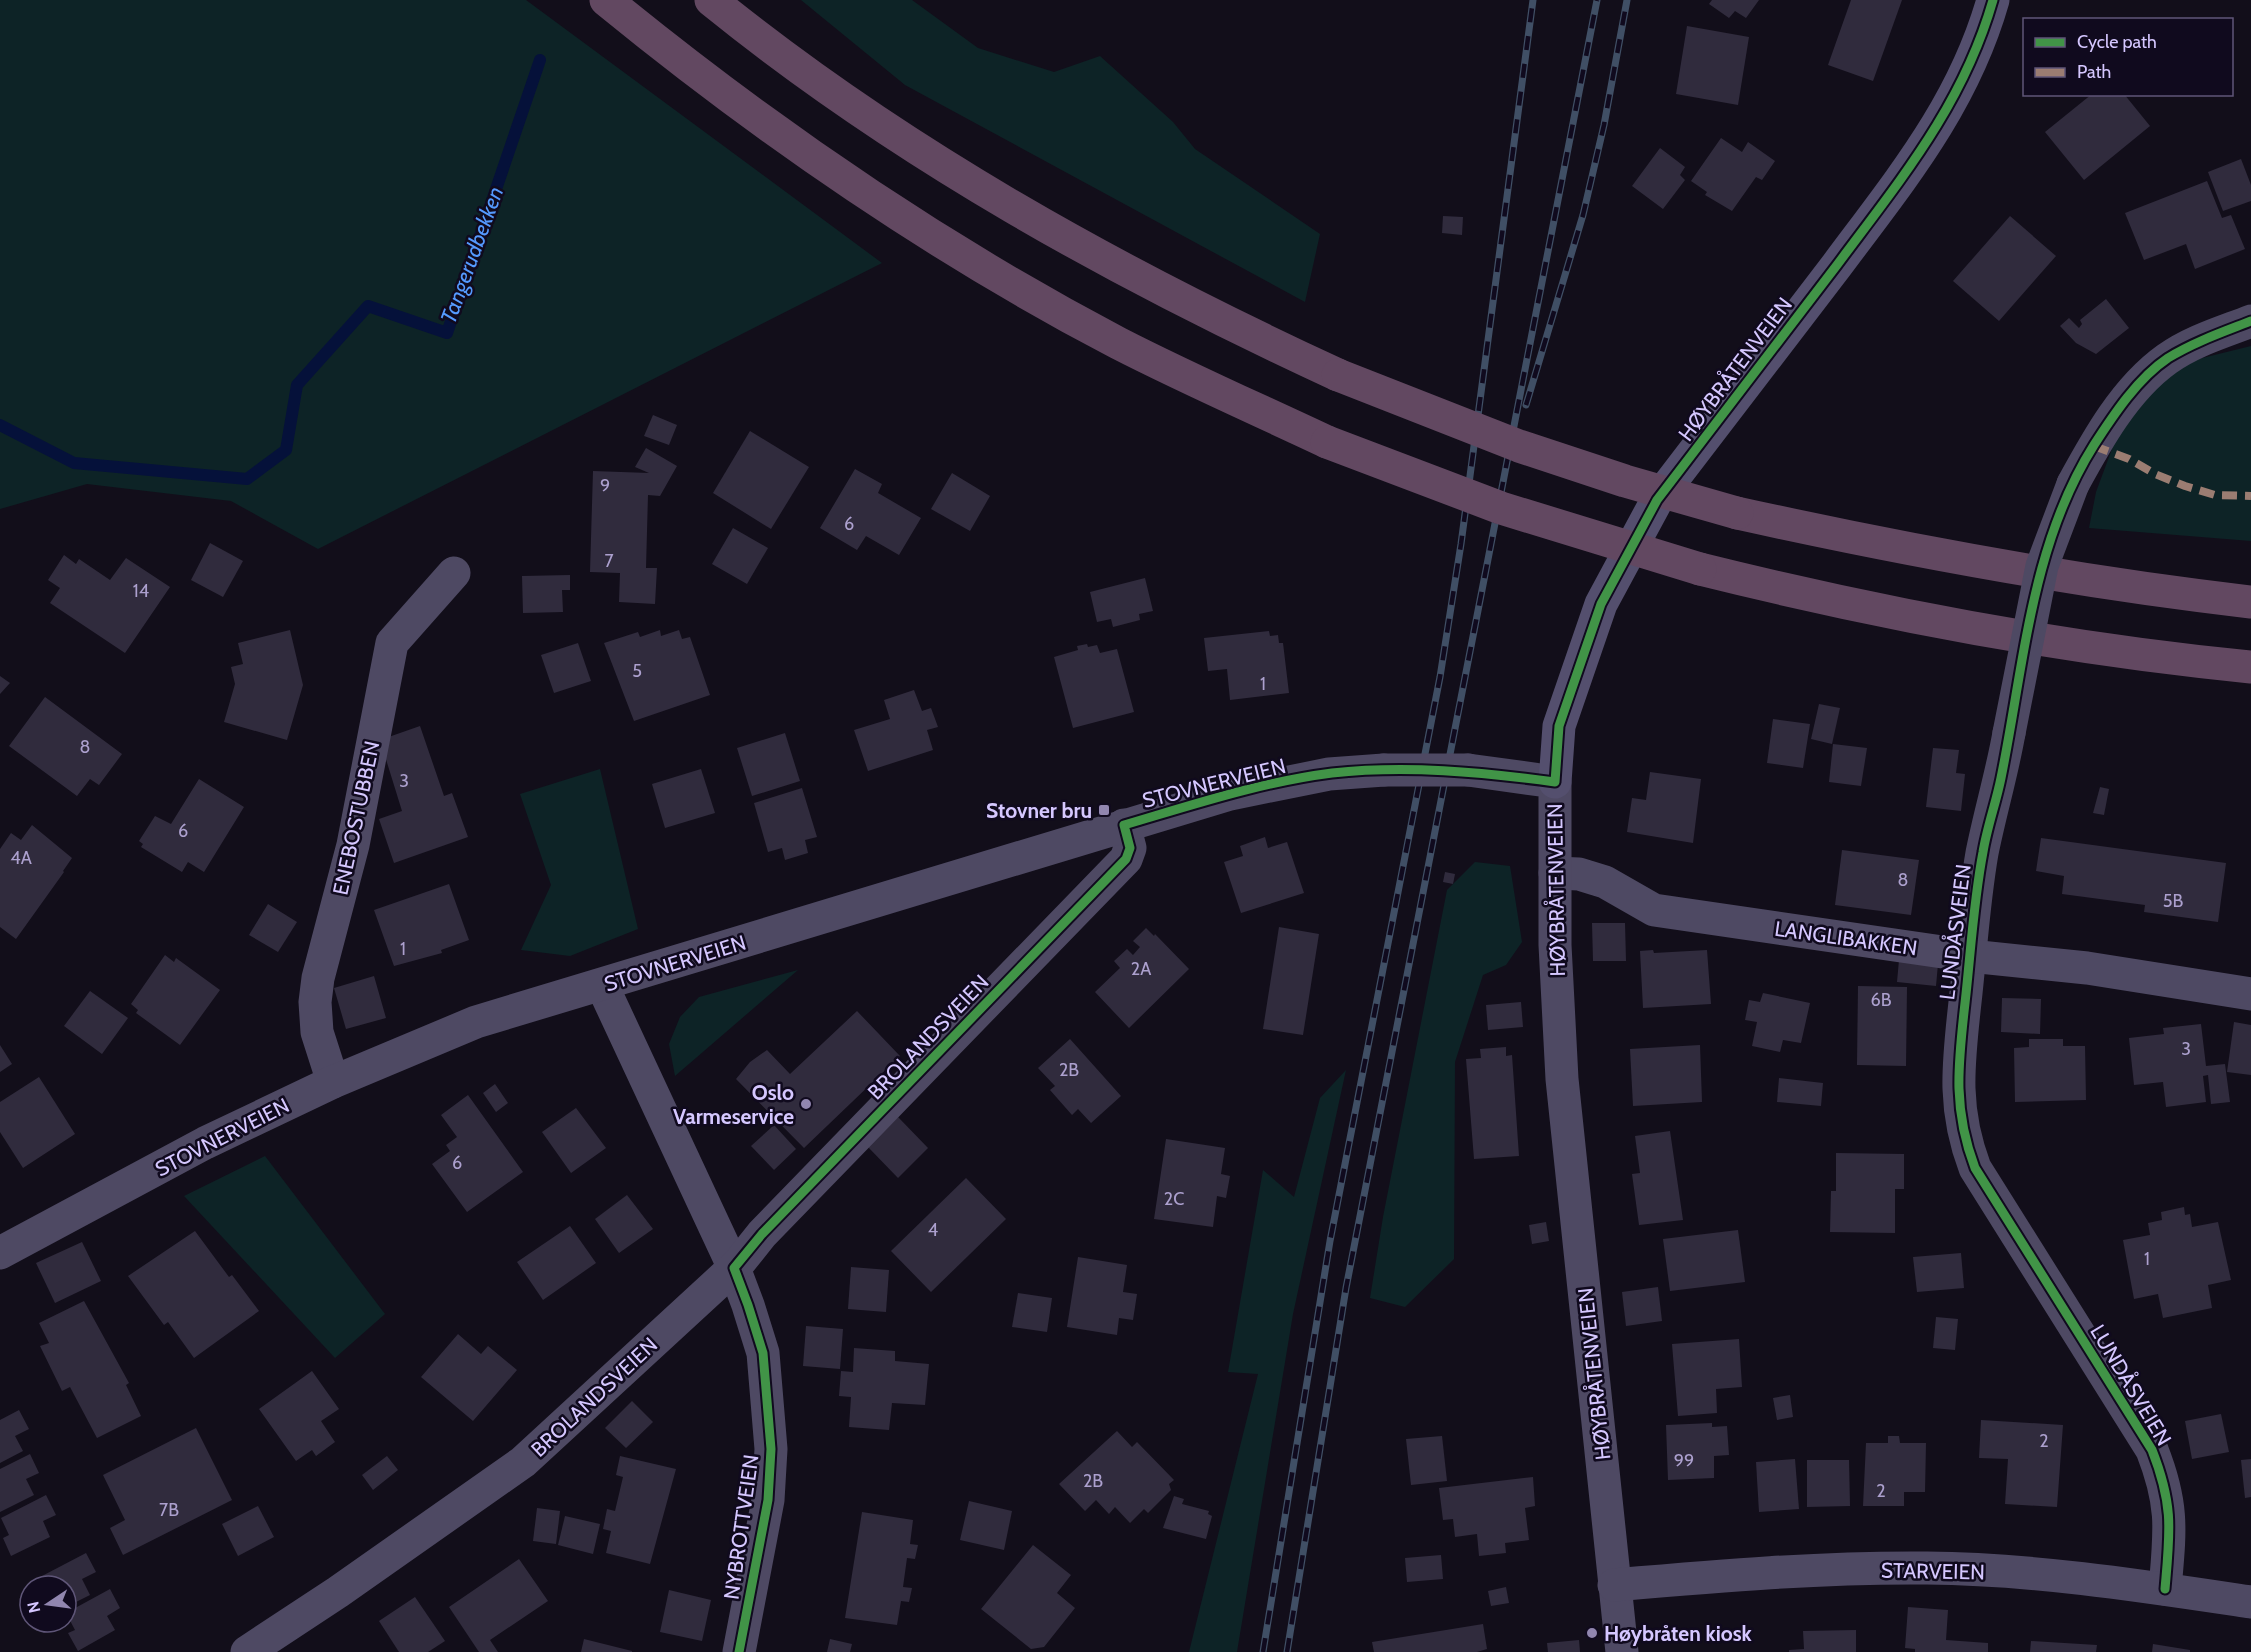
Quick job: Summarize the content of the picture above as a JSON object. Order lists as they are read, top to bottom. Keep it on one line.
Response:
{"streets":{"main road":["HØYBRÅTENVEIEN"],"street":["STOVNERVEIEN","ENEBOSTUBBEN","LUNDÅSVEIEN","LANGLIBAKKEN","BROLANDSVEIEN","NYBROTTVEIEN","STARVEIEN"]},"crossings":[["HØYBRÅTENVEIEN","STOVNERVEIEN"],["HØYBRÅTENVEIEN","LANGLIBAKKEN"],["HØYBRÅTENVEIEN","STARVEIEN"],["STOVNERVEIEN","ENEBOSTUBBEN"],["STOVNERVEIEN","BROLANDSVEIEN"],["STOVNERVEIEN","NYBROTTVEIEN"],["LUNDÅSVEIEN","LANGLIBAKKEN"],["LUNDÅSVEIEN","STARVEIEN"],["BROLANDSVEIEN","NYBROTTVEIEN"]],"water":["Tangerudbekken"],"places":{"transit":["Stovner bru"],"other":["Oslo Varmeservice","Høybråten kiosk"]},"house_numbers":["9","6","7","14","5","1","8","3","6","4A","8","5B","1","2A","6B","3","2B","6","2C","4","1","2","99","2B","2","7B"],"legend":["Cycle path","Path"],"north":"left"}
